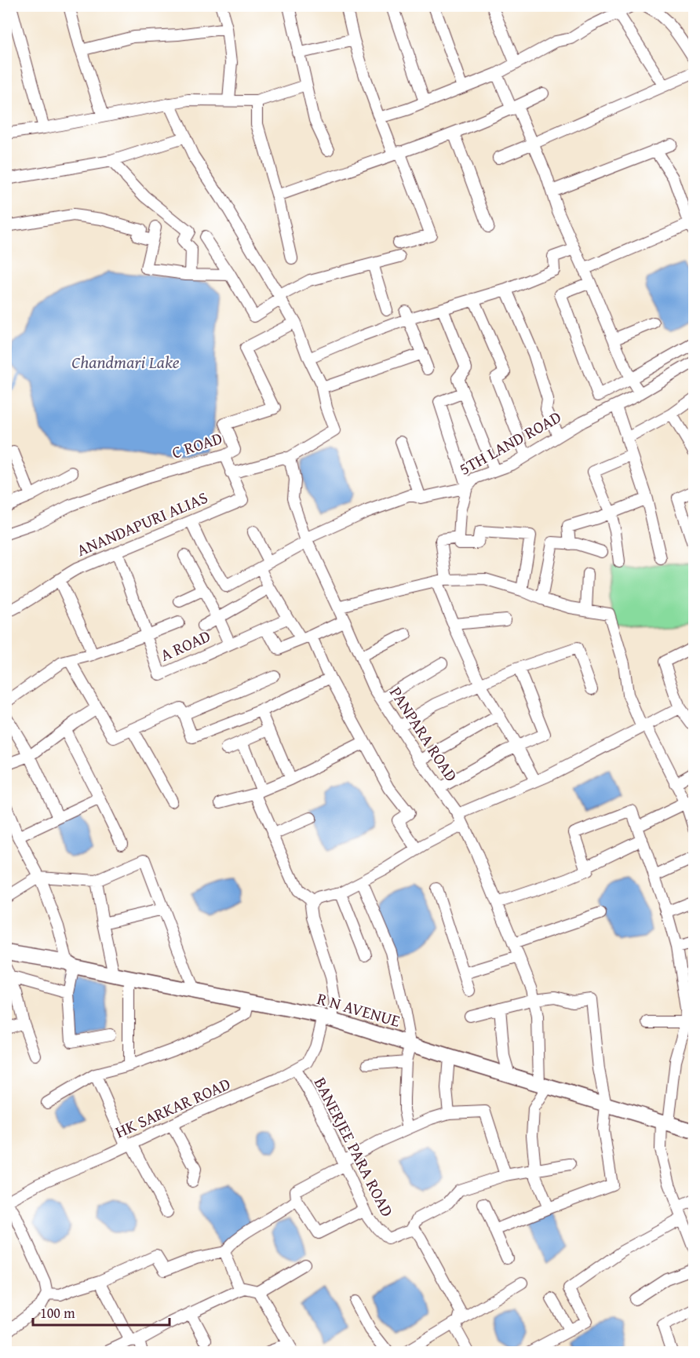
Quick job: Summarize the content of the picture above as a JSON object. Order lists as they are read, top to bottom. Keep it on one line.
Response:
{"streets":{"main road":["R N AVENUE"],"street":["5TH LAND ROAD","C ROAD","ANANDAPURI ALIAS","A ROAD","PANPARA ROAD","HK SARKAR ROAD","BANERJEE PARA ROAD"]},"crossings":[["5TH LAND ROAD","ANANDAPURI ALIAS"],["5TH LAND ROAD","PANPARA ROAD"],["C ROAD","ANANDAPURI ALIAS"],["PANPARA ROAD","R N AVENUE"],["R N AVENUE","HK SARKAR ROAD"],["HK SARKAR ROAD","BANERJEE PARA ROAD"]],"water":["Chandmari Lake"],"scale_bar":"100 m"}
